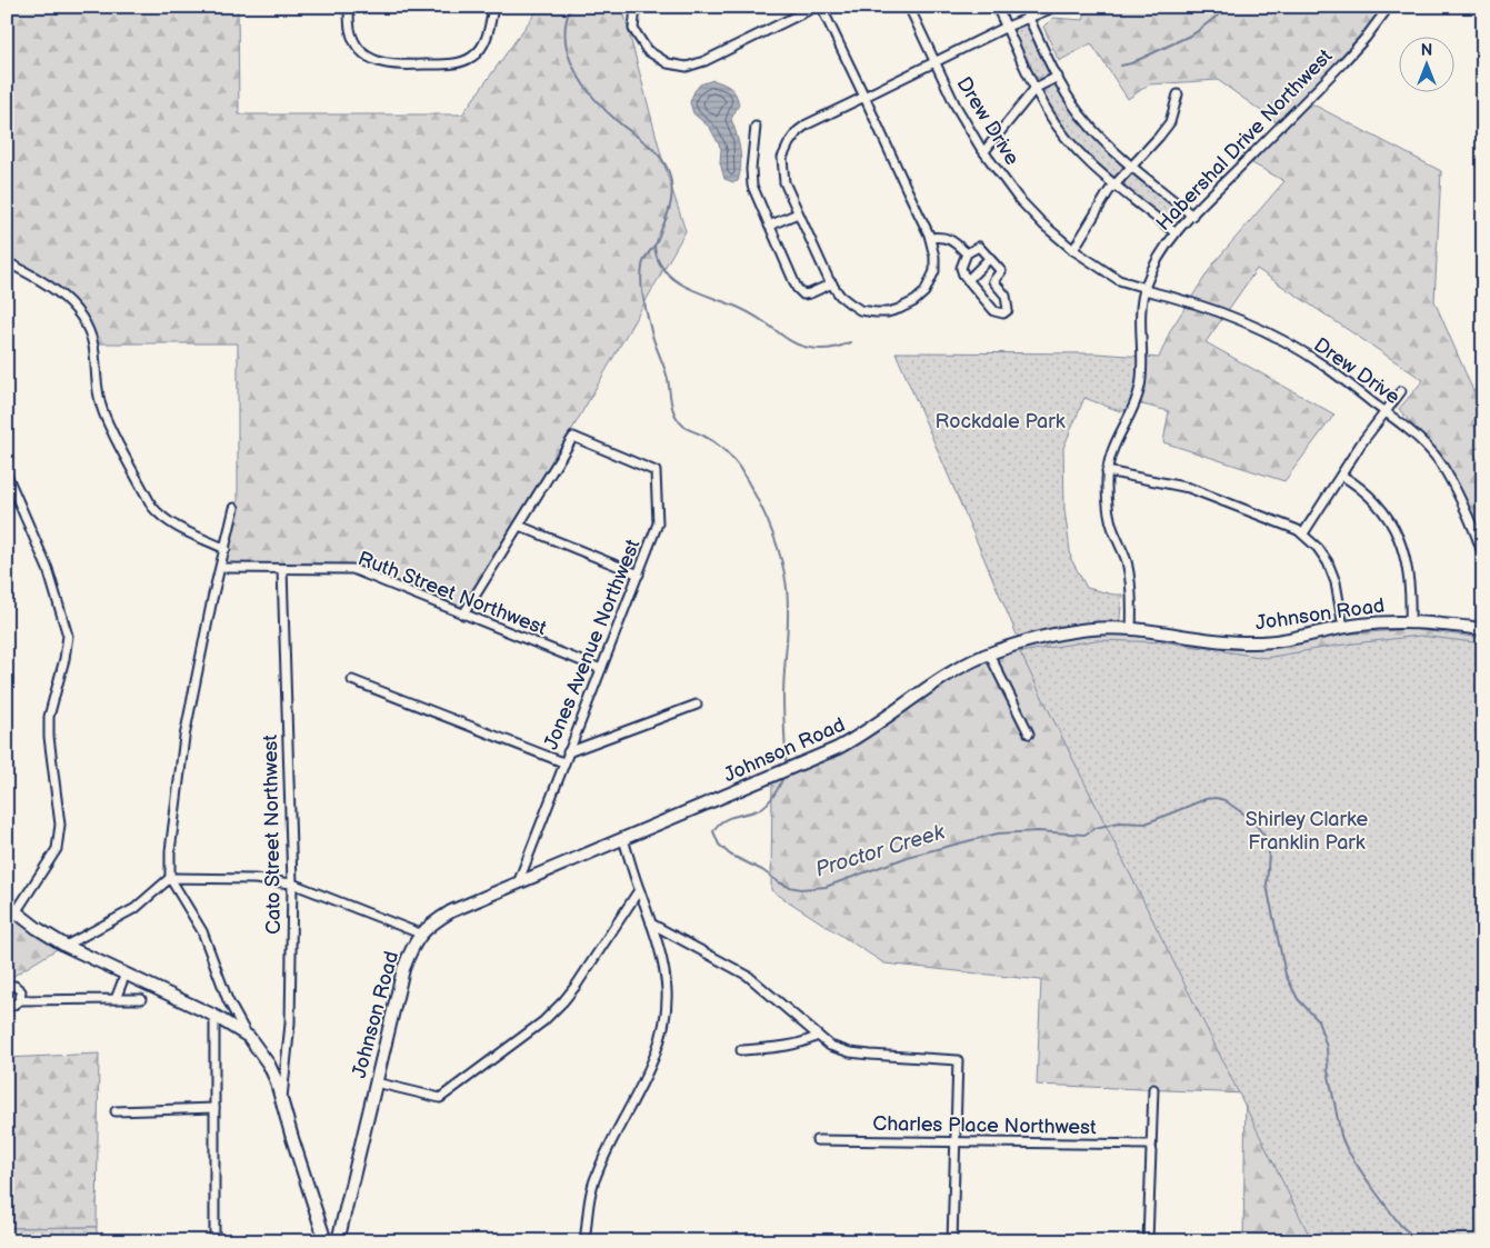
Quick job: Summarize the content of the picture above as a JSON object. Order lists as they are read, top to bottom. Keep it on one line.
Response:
{"streets":{"street":["Drew Drive","Habershal Drive Northwest","Ruth Street Northwest","Johnson Road","Jones Avenue Northwest","Cato Street Northwest","Charles Place Northwest"]},"crossings":[["Drew Drive","Habershal Drive Northwest"],["Habershal Drive Northwest","Johnson Road"],["Ruth Street Northwest","Jones Avenue Northwest"],["Ruth Street Northwest","Cato Street Northwest"],["Johnson Road","Jones Avenue Northwest"]],"water":["Proctor Creek"],"parks":["Rockdale Park","Shirley Clarke Franklin Park"],"north":"top"}
